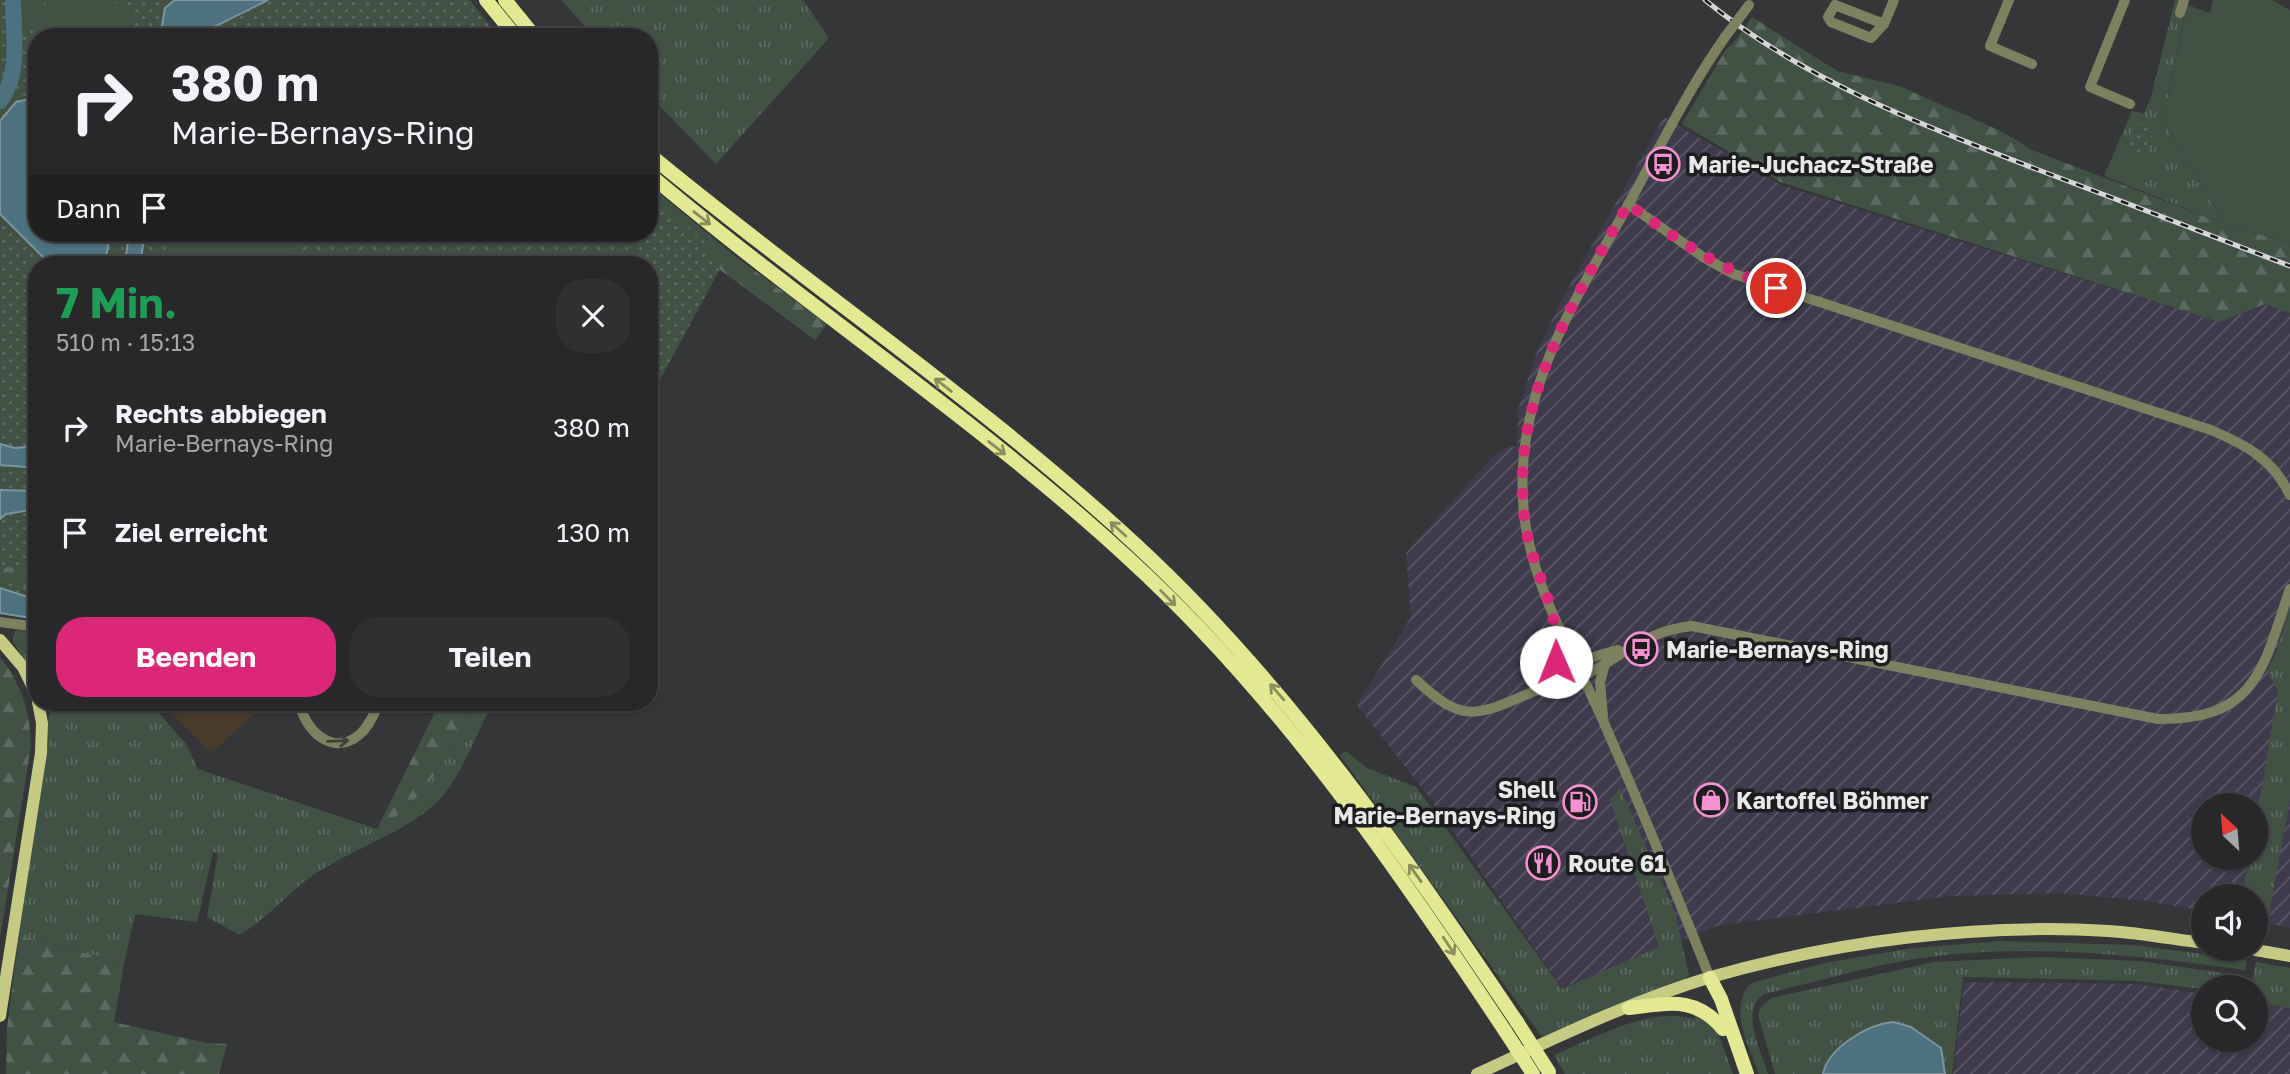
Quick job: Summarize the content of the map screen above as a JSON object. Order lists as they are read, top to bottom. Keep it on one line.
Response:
{"places":{"bus stop":["Marie-Juchacz-Straße","Marie-Bernays-Ring"],"shop":["Kartoffel Böhmer"],"fuel station":["Shell Marie-Bernays-Ring"],"restaurant":["Route 61"]},"north":"top left","page":{"turn":["380 m","Marie-Bernays-Ring"],"then":"Dann","heading":["7 Min.","510 m · 15:13"],"list":[{"name":"Rechts abbiegen","note":"Marie-Bernays-Ring","value":"380 m"},{"name":"Ziel erreicht","value":"130 m"}],"buttons":["Beenden","Teilen"]}}
